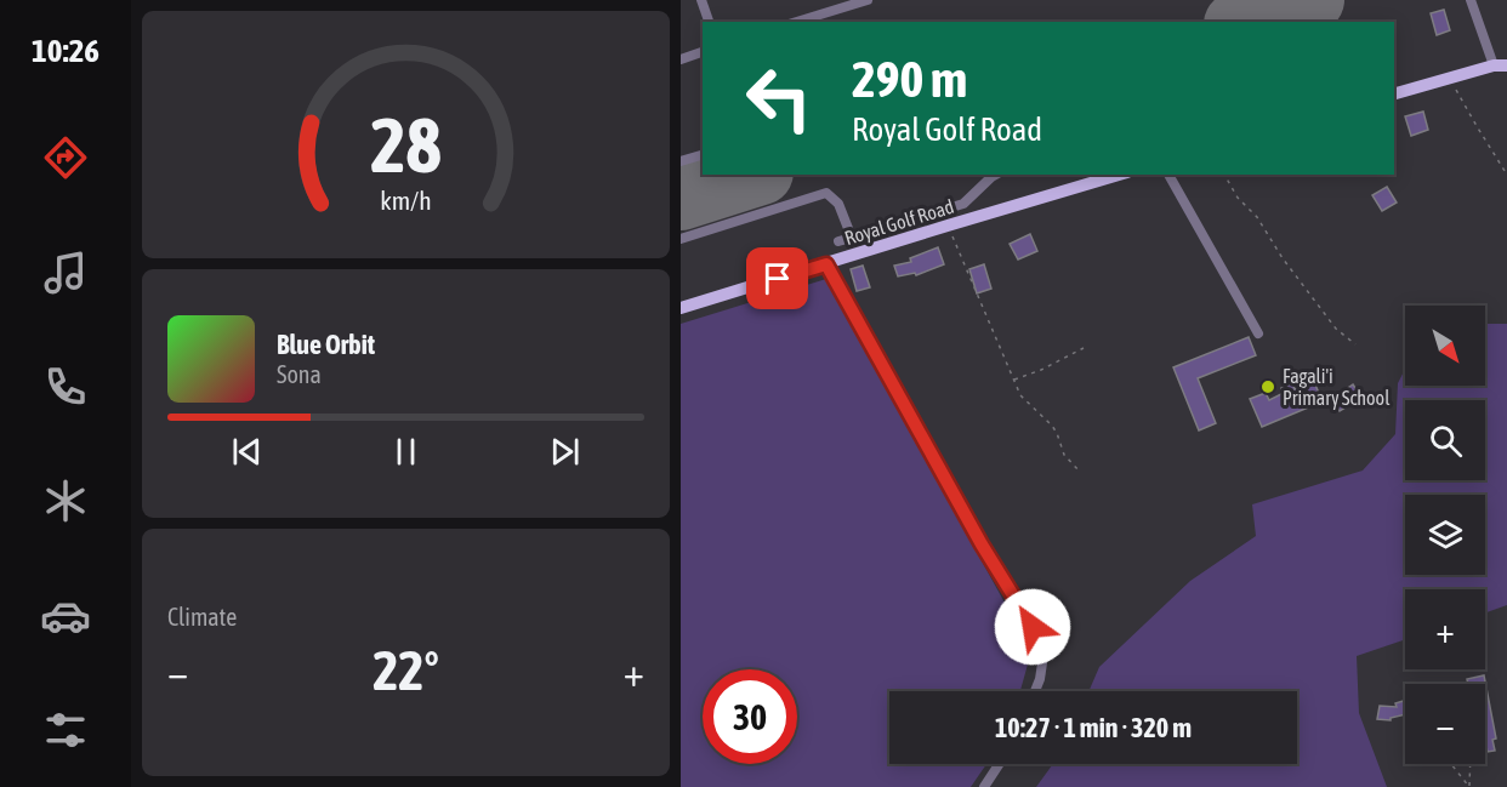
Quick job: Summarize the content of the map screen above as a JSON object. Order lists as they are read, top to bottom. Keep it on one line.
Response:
{"streets":{"main road":["Royal Golf Road"]},"places":["Fagali'i Primary School"],"north":"bottom right","page":{"tabs":"10:26","turn":["290 m","Royal Golf Road"],"map_buttons":["+","−"],"song":["Blue Orbit","Sona"],"tile":"Climate","heat":["−","22°","+"],"limit":"30","trip":"10:27 · 1 min · 320 m","gauge":["28","km/h"]}}
